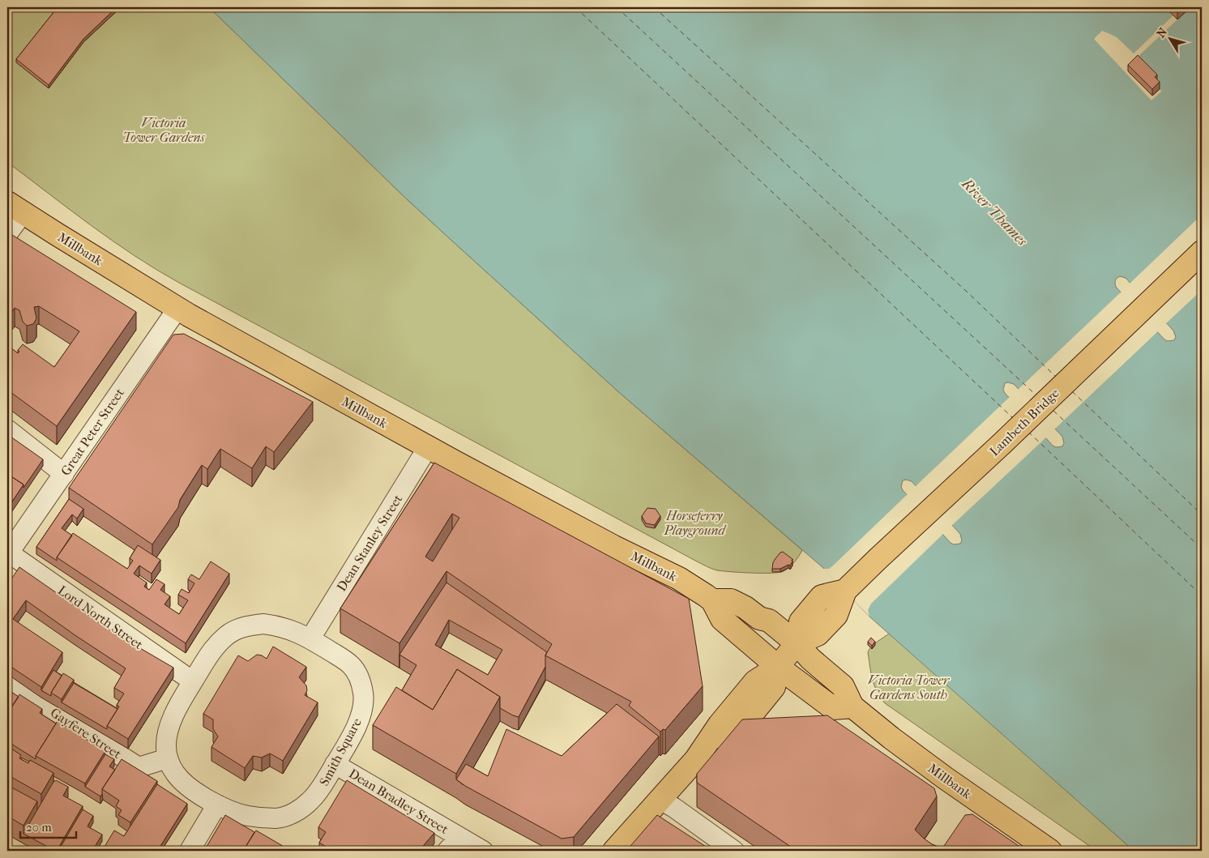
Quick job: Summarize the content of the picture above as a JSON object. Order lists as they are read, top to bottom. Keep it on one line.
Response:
{"streets":{"main road":["Millbank","Lambeth Bridge"],"street":["Great Peter Street","Dean Stanley Street","Lord North Street","Gayfere Street","Smith Square","Dean Bradley Street"]},"crossings":[["Millbank","Lambeth Bridge"],["Millbank","Great Peter Street"],["Millbank","Dean Stanley Street"],["Great Peter Street","Lord North Street"],["Dean Stanley Street","Smith Square"],["Lord North Street","Smith Square"],["Gayfere Street","Smith Square"],["Smith Square","Dean Bradley Street"]],"water":["River Thames"],"parks":["Victoria Tower Gardens","Horseferry Playground","Victoria Tower Gardens South"],"scale_bar":"20 m","north":"top left"}
